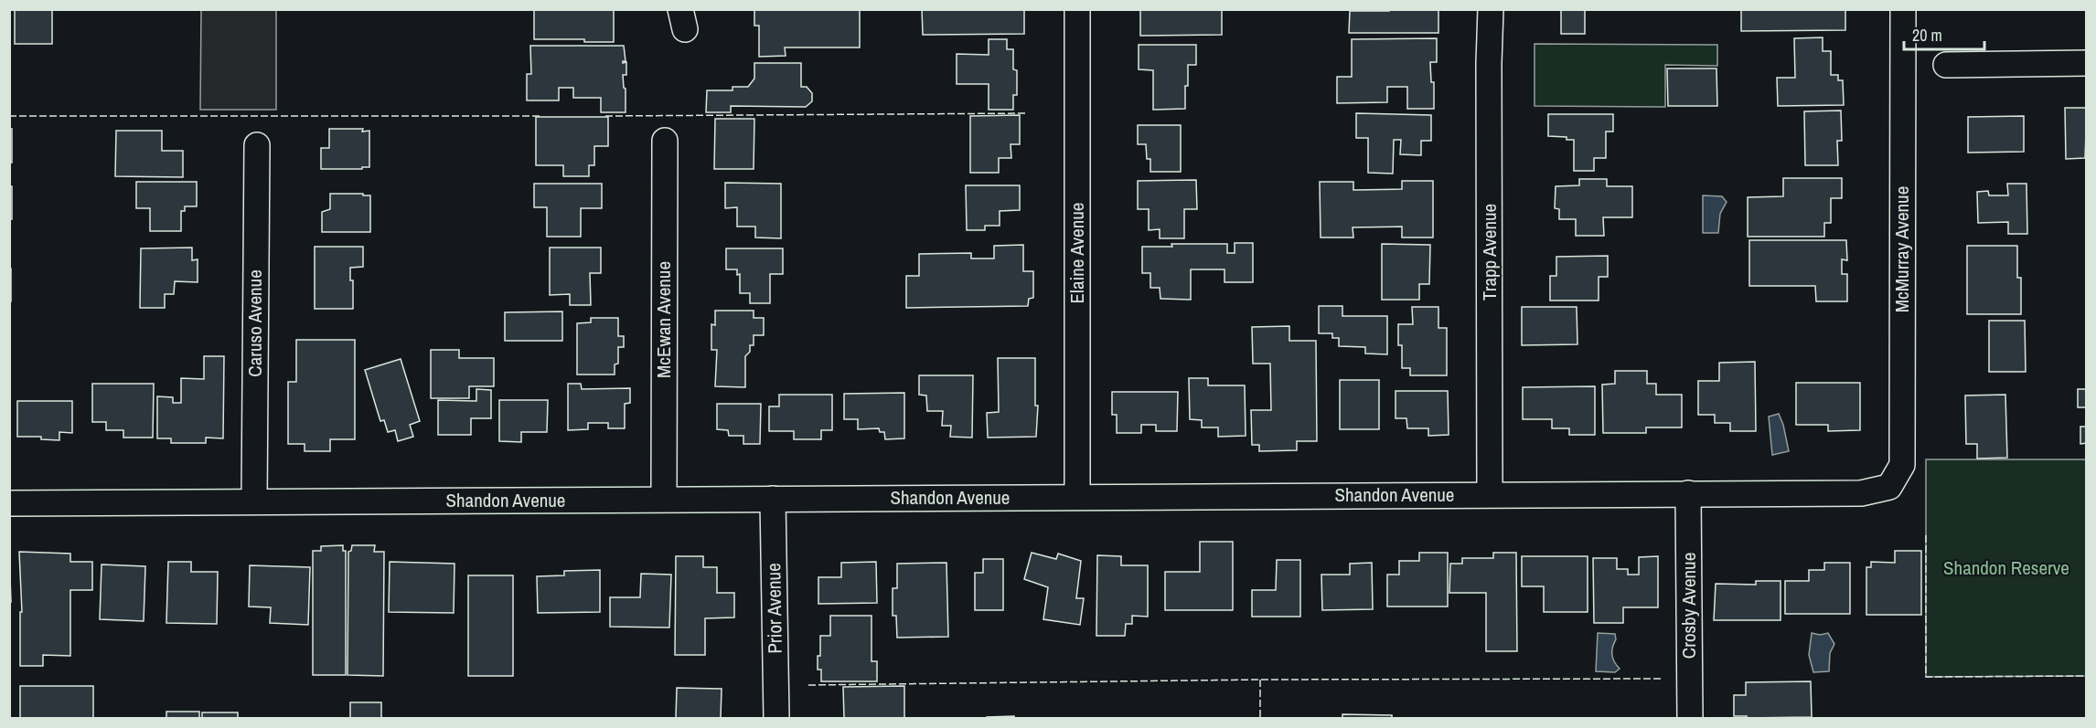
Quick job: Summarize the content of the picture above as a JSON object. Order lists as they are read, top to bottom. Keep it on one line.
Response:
{"streets":{"street":["McMurray Avenue","Trapp Avenue","Elaine Avenue","McEwan Avenue","Caruso Avenue","Shandon Avenue","Crosby Avenue","Prior Avenue"]},"crossings":[["McMurray Avenue","Shandon Avenue"],["Trapp Avenue","Shandon Avenue"],["Elaine Avenue","Shandon Avenue"],["McEwan Avenue","Shandon Avenue"],["Caruso Avenue","Shandon Avenue"],["Shandon Avenue","Crosby Avenue"],["Shandon Avenue","Prior Avenue"]],"parks":["Shandon Reserve"],"scale_bar":"20 m"}
